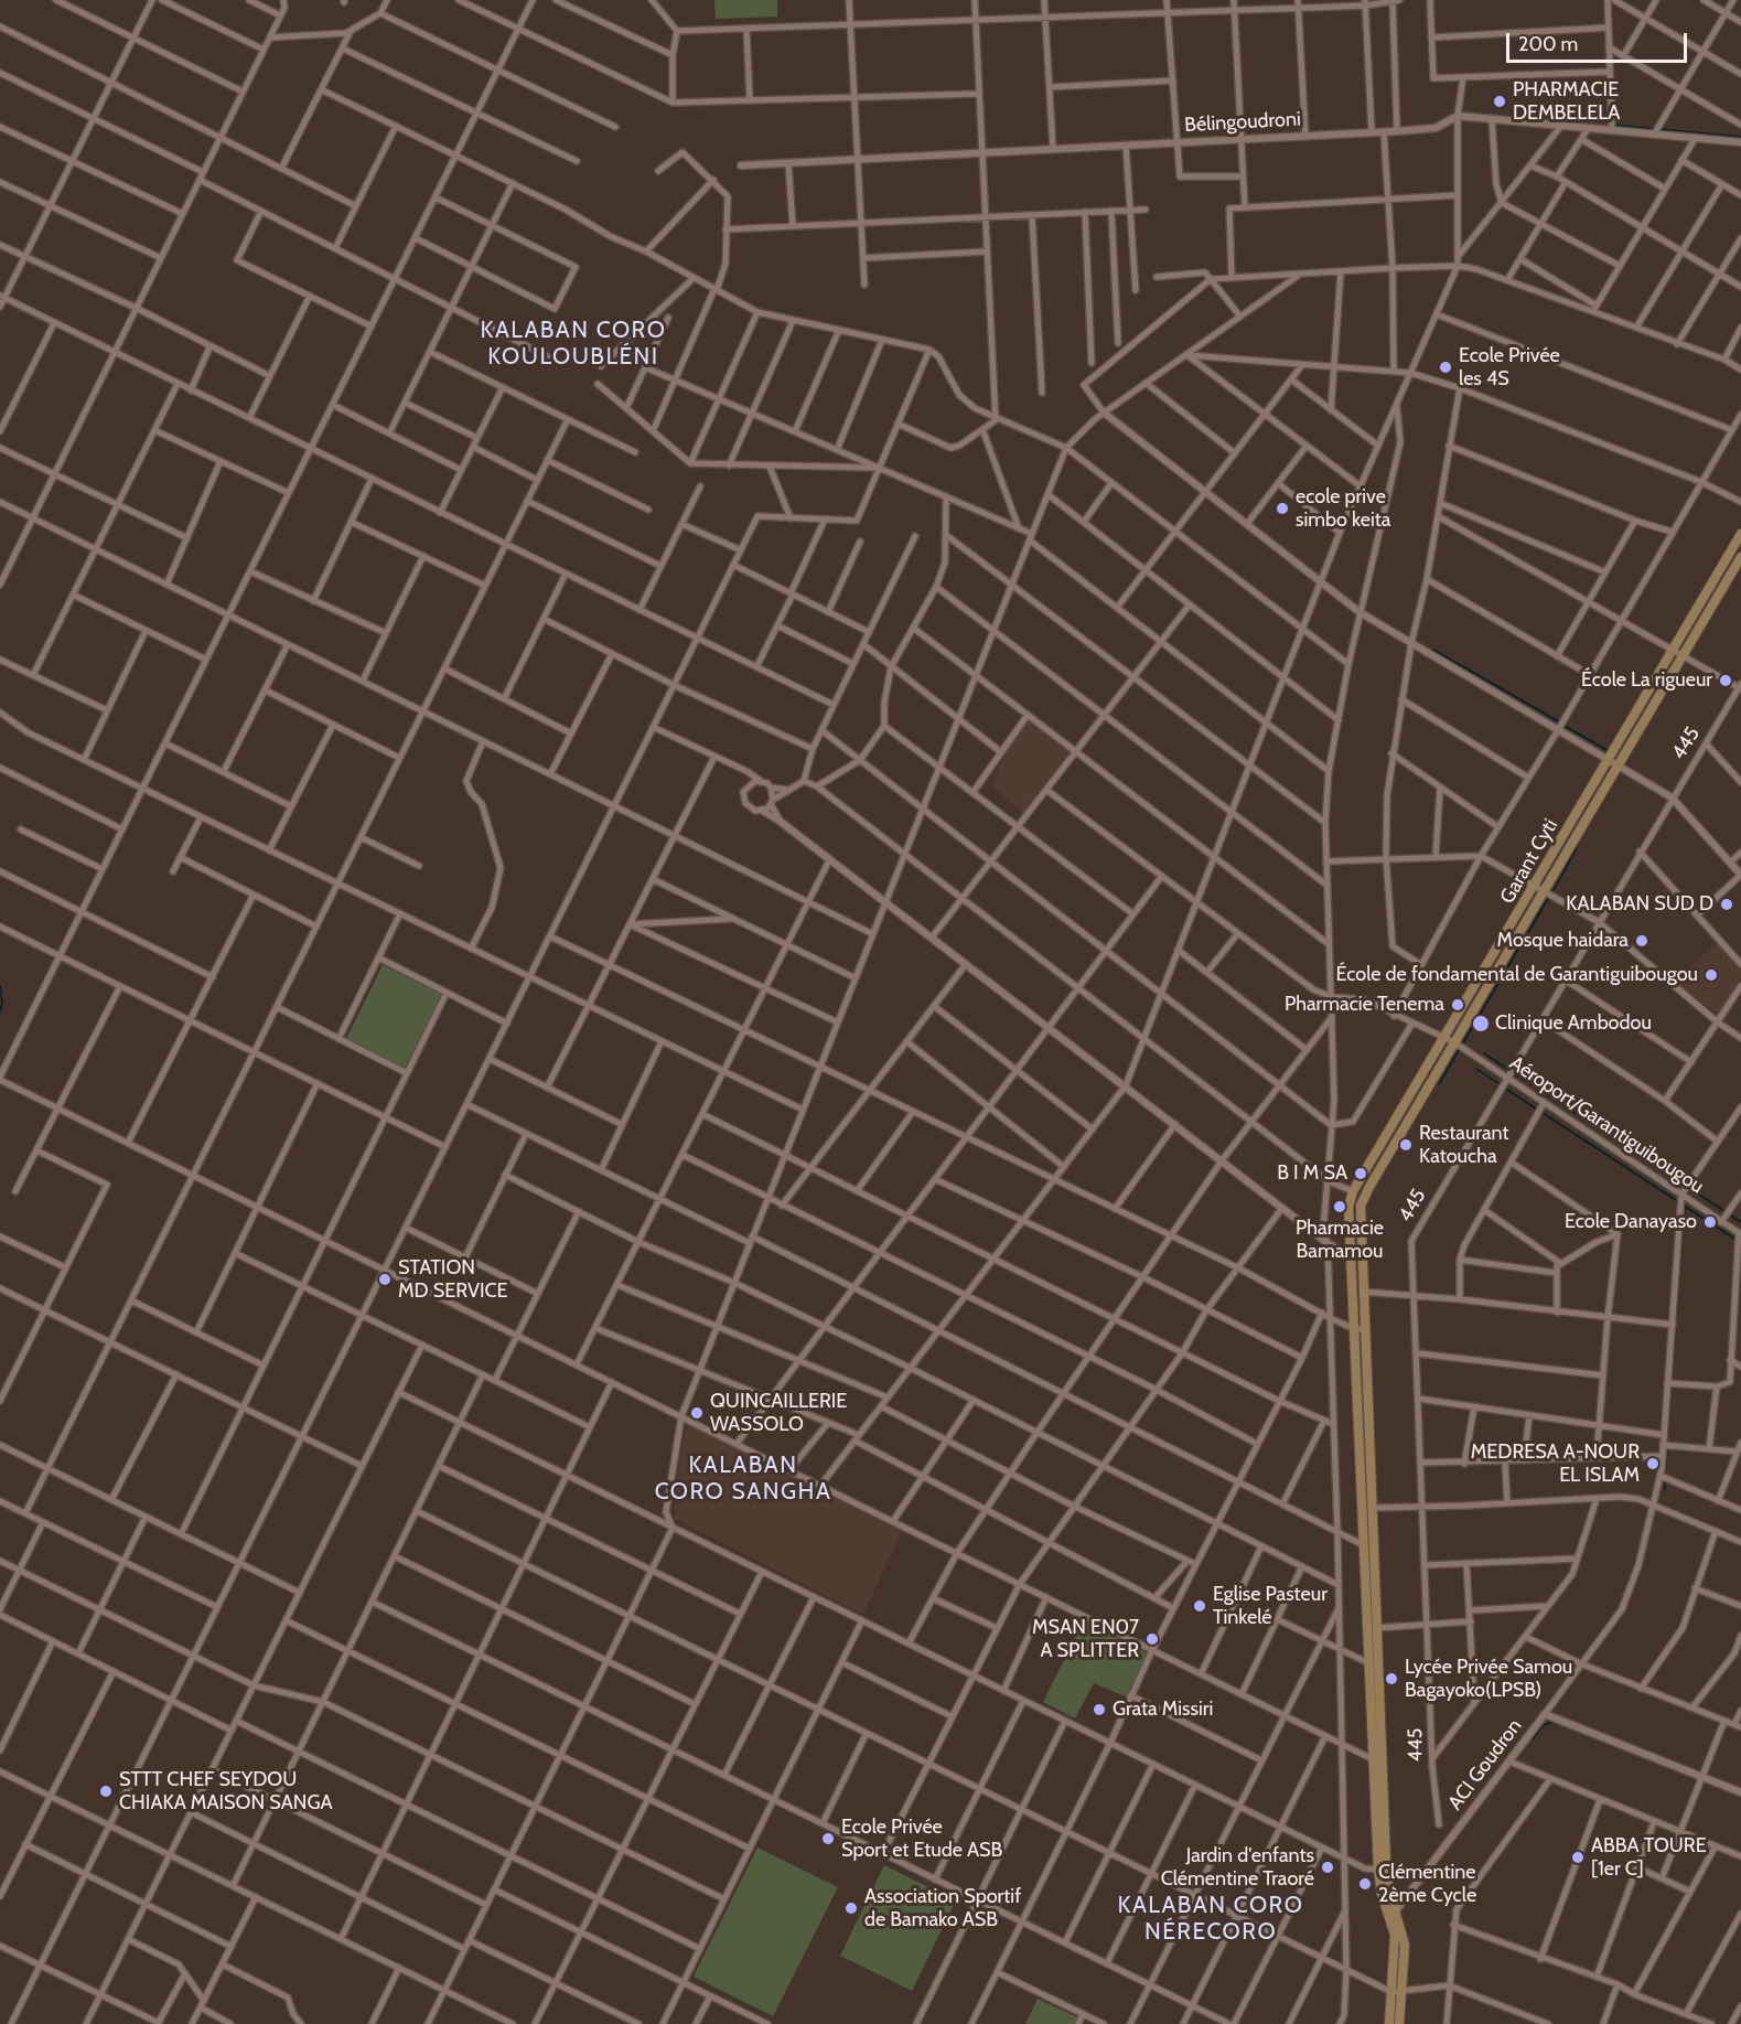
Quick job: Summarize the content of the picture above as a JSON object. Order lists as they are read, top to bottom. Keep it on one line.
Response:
{"streets":{"main road":["Garant Cyti"],"street":["Bélingoudroni","445","Aéroport/Garantiguibougou","ACI Goudron"]},"crossings":[["445","Aéroport/Garantiguibougou"],["Garant Cyti","Aéroport/Garantiguibougou"]],"districts":["KALABAN CORO KOULOUBLÉNI","KALABAN CORO SANGHA","KALABAN CORO NÉRECORO"],"places":["PHARMACIE DEMBELELA","Ecole Privée les 4S","ecole prive simbo keita","École La rigueur","KALABAN SUD D","Mosque haidara","École de fondamental de Garantiguibougou","Pharmacie Tenema","Clinique Ambodou","Restaurant Katoucha","B I M SA","Pharmacie Bamamou","Ecole Danayaso","STATION MD SERVICE","QUINCAILLERIE WASSOLO","MEDRESA A-NOUR EL ISLAM","Eglise Pasteur Tinkelé","MSAN EN07 A SPLITTER","Lycée Privée Samou Bagayoko(LPSB)","Grata Missiri","STTT CHEF SEYDOU CHIAKA MAISON SANGA","Ecole Privée Sport et Etude ASB","ABBA TOURE [1er C]","Jardin d'enfants Clémentine Traoré","Clémentine 2ème Cycle","Association Sportif de Bamako ASB"],"scale_bar":"200 m"}
